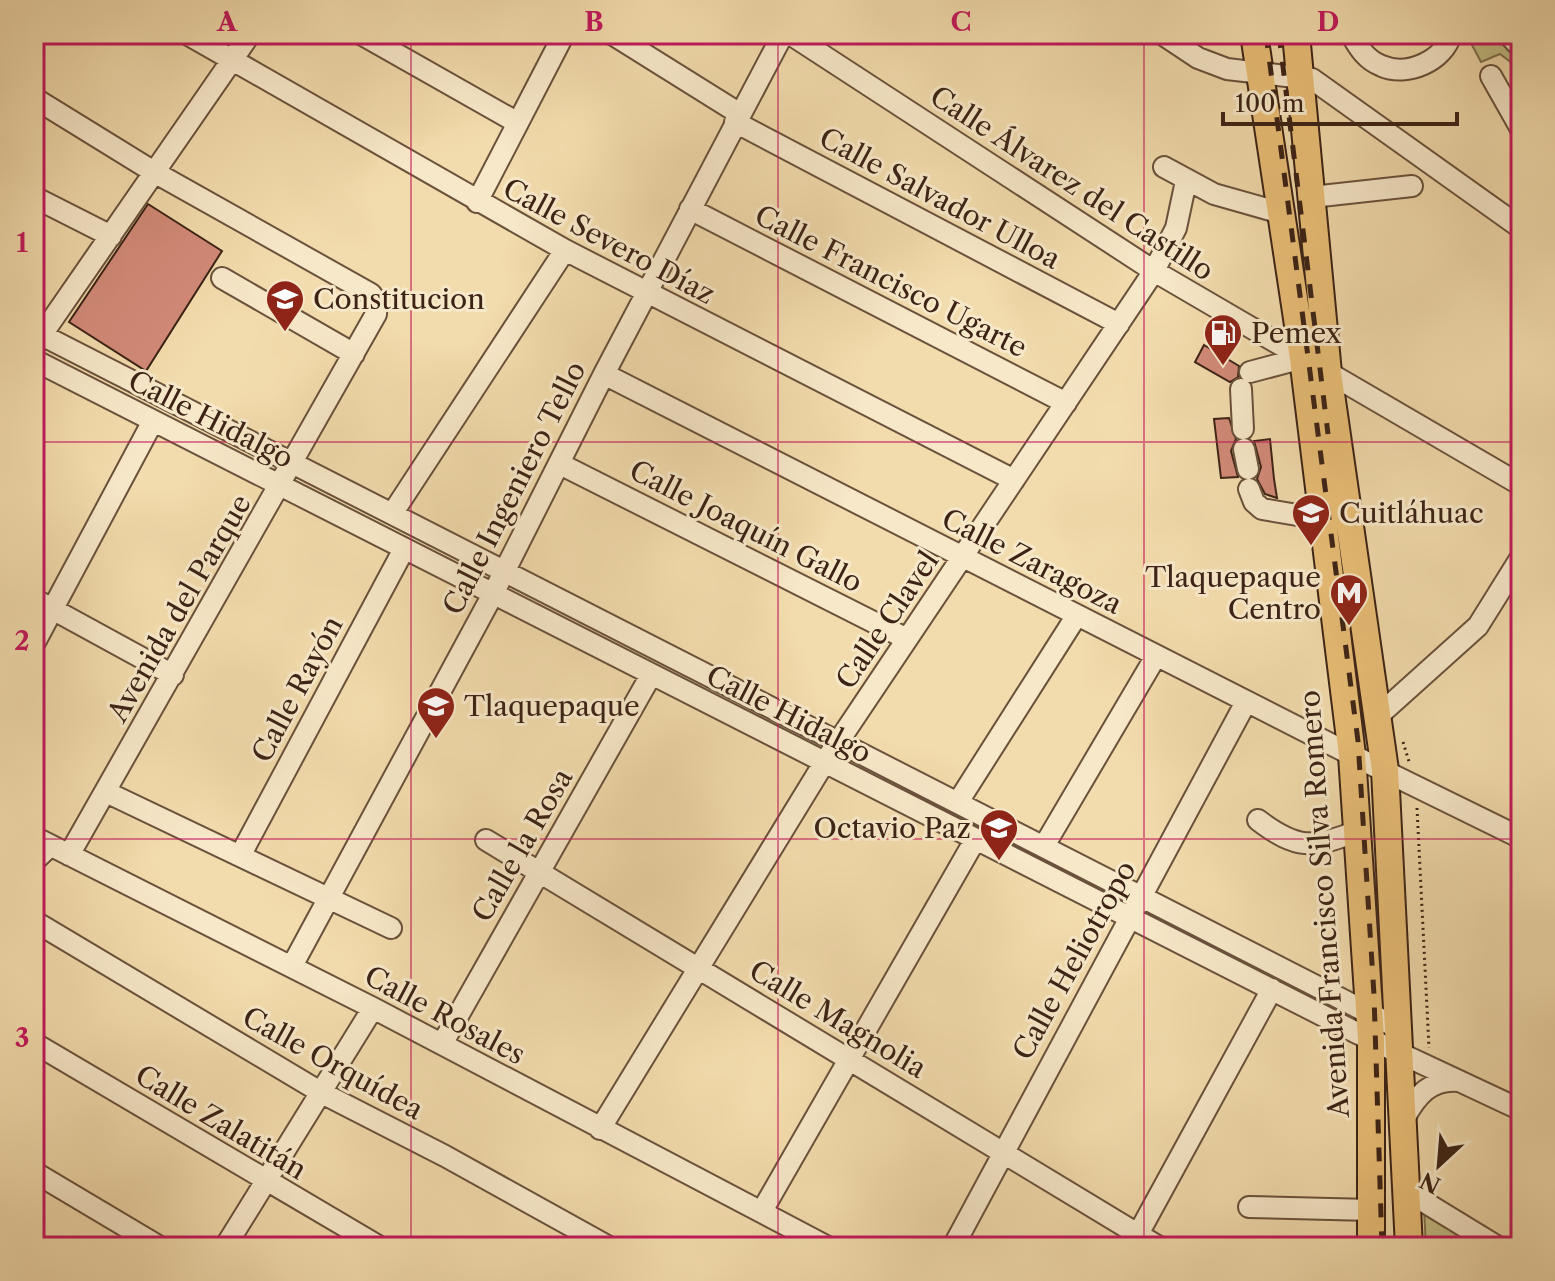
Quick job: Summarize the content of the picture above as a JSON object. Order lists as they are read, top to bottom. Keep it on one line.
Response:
{"streets":{"main road":["Avenida Francisco Silva Romero"],"street":["Calle Álvarez del Castillo","Calle Salvador Ulloa","Calle Severo Díaz","Calle Francisco Ugarte","Calle Hidalgo","Calle Ingeniero Tello","Calle Joaquín Gallo","Calle Zaragoza","Avenida del Parque","Calle Clavel","Calle Rayón","Calle la Rosa","Calle Heliotropo","Calle Rosales","Calle Magnolia","Calle Orquídea","Calle Zalatitán"]},"crossings":[["Calle Álvarez del Castillo","Calle Clavel"],["Calle Álvarez del Castillo","Avenida Francisco Silva Romero"],["Calle Salvador Ulloa","Calle Ingeniero Tello"],["Calle Salvador Ulloa","Calle Clavel"],["Calle Severo Díaz","Calle Ingeniero Tello"],["Calle Severo Díaz","Calle Clavel"],["Calle Francisco Ugarte","Calle Ingeniero Tello"],["Calle Francisco Ugarte","Calle Clavel"],["Calle Hidalgo","Calle Ingeniero Tello"],["Calle Hidalgo","Avenida del Parque"],["Calle Hidalgo","Calle Clavel"],["Calle Hidalgo","Calle Rayón"],["Calle Hidalgo","Calle la Rosa"],["Calle Hidalgo","Avenida Francisco Silva Romero"],["Calle Hidalgo","Calle Heliotropo"],["Calle Ingeniero Tello","Calle Joaquín Gallo"],["Calle Ingeniero Tello","Calle Zaragoza"],["Calle Ingeniero Tello","Calle Rosales"],["Calle Joaquín Gallo","Calle Clavel"],["Calle Zaragoza","Calle Clavel"],["Calle Zaragoza","Avenida Francisco Silva Romero"],["Calle Zaragoza","Calle Heliotropo"],["Avenida del Parque","Calle Rosales"],["Calle Clavel","Calle Rosales"],["Calle Clavel","Calle Magnolia"],["Calle la Rosa","Calle Rosales"],["Calle la Rosa","Calle Magnolia"],["Calle Heliotropo","Calle Magnolia"]],"places":{"school or university":["Constitucion","Cuitláhuac","Tlaquepaque","Octavio Paz"],"fuel station":["Pemex"],"metro station":["Tlaquepaque Centro"]},"scale_bar":"100 m","north":"bottom left","grid":{"columns":["A","B","C","D"],"rows":["1","2","3"]}}
